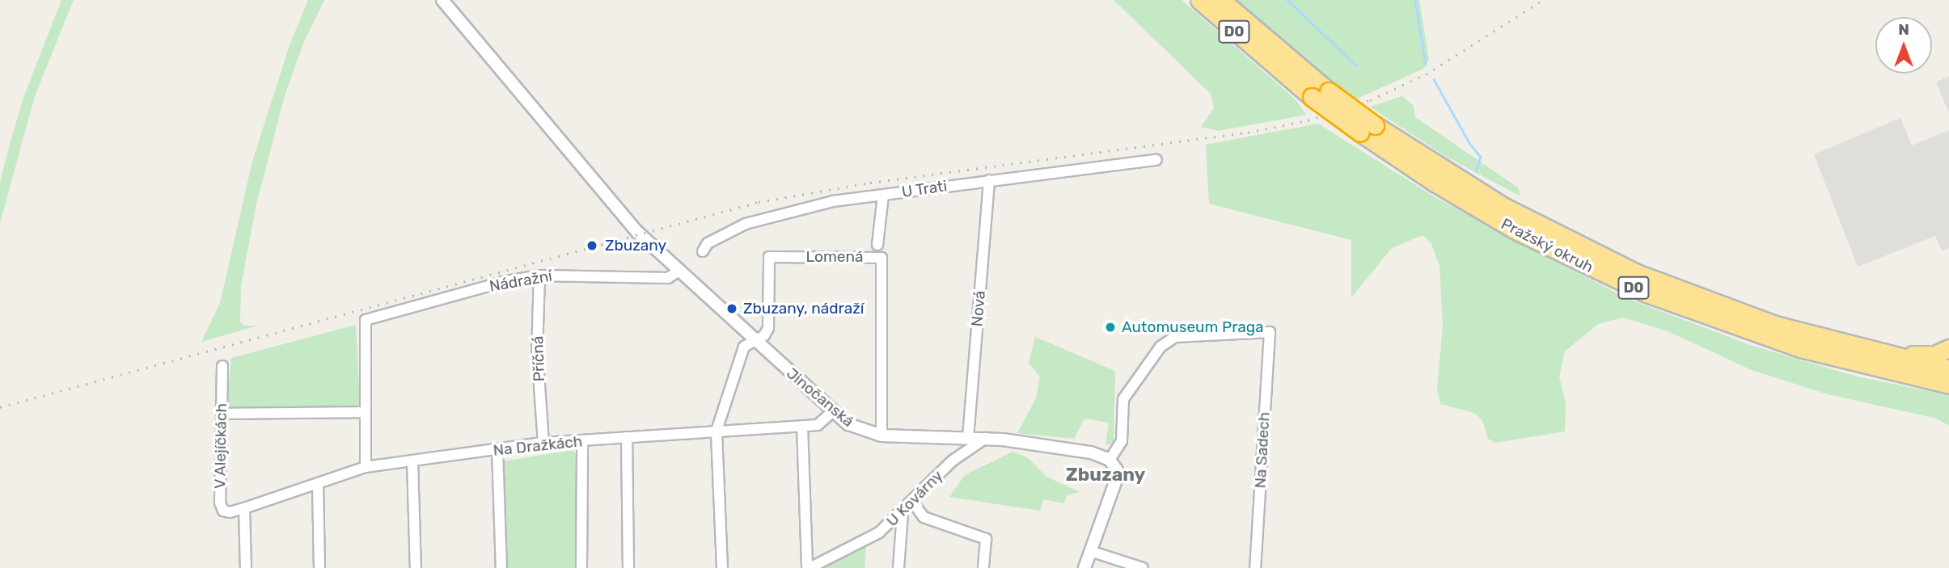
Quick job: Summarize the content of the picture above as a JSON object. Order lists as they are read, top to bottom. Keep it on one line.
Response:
{"streets":{"highway":["D0","Pražský okruh"],"street":["U Trati","Lomená","Nádražní","Nová","Příčná","Jinočanská","V Alejíčkách","Na Dražkách","Na Sadech","U Kovárny"]},"crossings":[["U Trati","Nová"],["Lomená","Jinočanská"],["Nádražní","Příčná"],["Nádražní","Jinočanská"],["Nová","Jinočanská"],["Příčná","Na Dražkách"],["Jinočanská","Na Dražkách"],["Jinočanská","Na Sadech"],["Jinočanská","U Kovárny"],["V Alejíčkách","Na Dražkách"]],"districts":["Zbuzany"],"places":["Zbuzany","Zbuzany, nádraží","Automuseum Praga"],"north":"top"}
